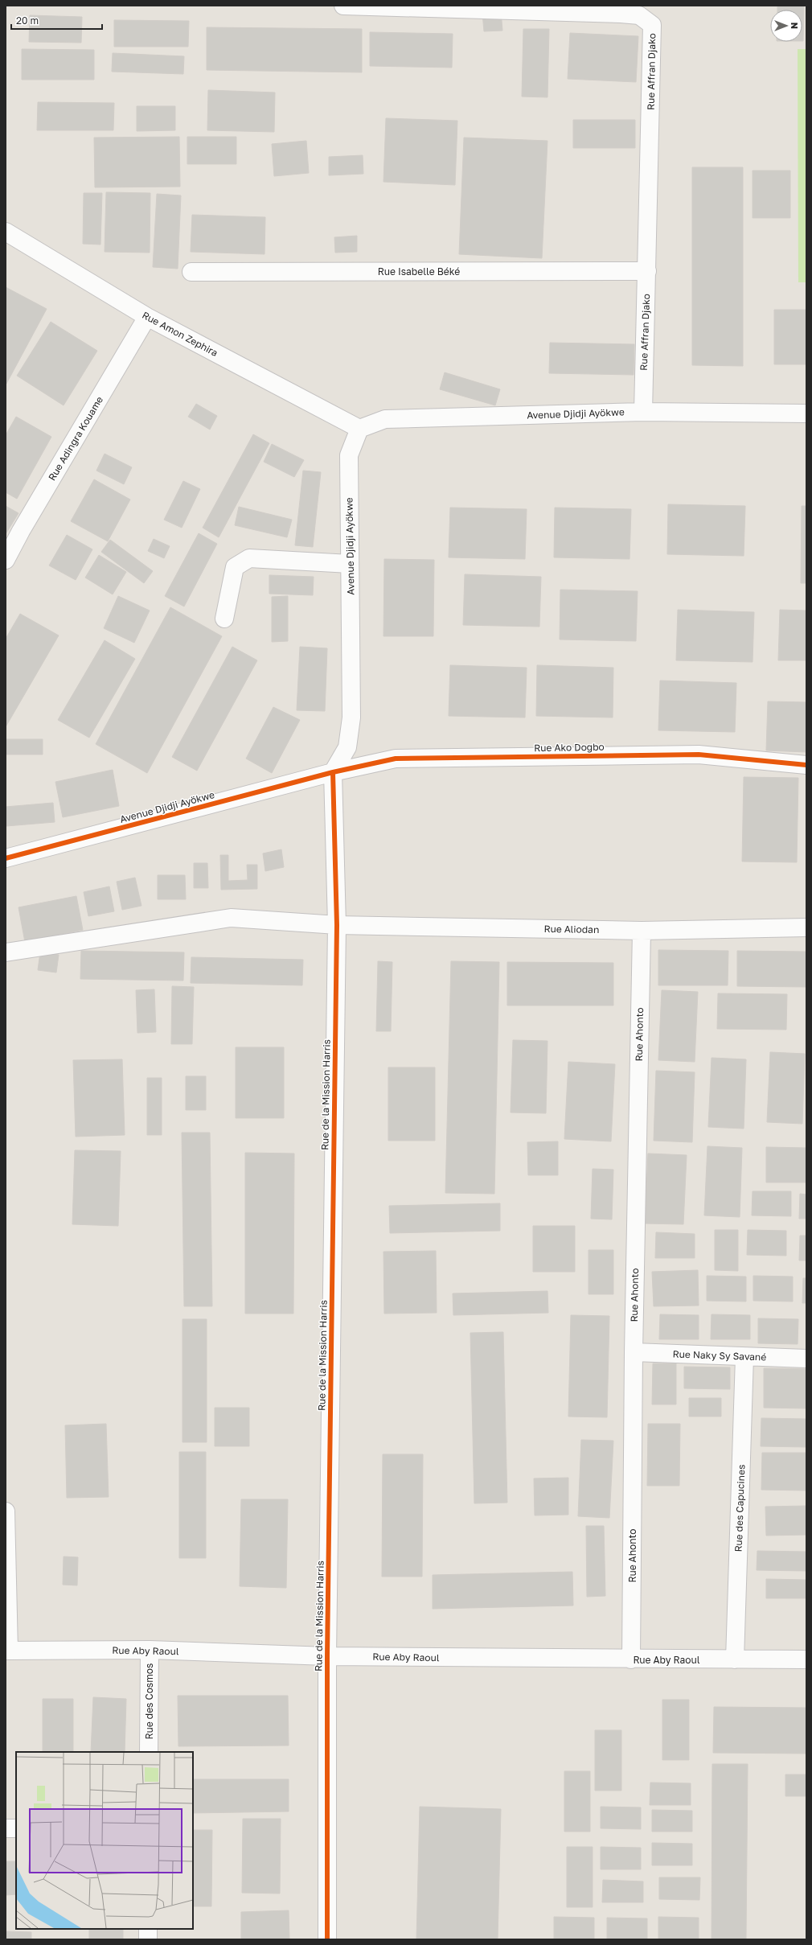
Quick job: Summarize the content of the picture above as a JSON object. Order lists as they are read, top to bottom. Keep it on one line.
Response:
{"streets":{"street":["Rue Affran Djako","Rue Isabelle Béké","Rue Amon Zephira","Avenue Djidji Ayökwe","Rue Adingra Kouame","Rue Ako Dogbo","Rue Aliodan","Rue Ahonto","Rue de la Mission Harris","Rue Naky Sy Savané","Rue des Capucines","Rue Aby Raoul","Rue des Cosmos"]},"crossings":[["Rue Affran Djako","Rue Isabelle Béké"],["Rue Affran Djako","Avenue Djidji Ayökwe"],["Rue Amon Zephira","Avenue Djidji Ayökwe"],["Rue Amon Zephira","Rue Adingra Kouame"],["Avenue Djidji Ayökwe","Rue Ako Dogbo"],["Avenue Djidji Ayökwe","Rue de la Mission Harris"],["Rue Ako Dogbo","Rue de la Mission Harris"],["Rue Aliodan","Rue Ahonto"],["Rue Aliodan","Rue de la Mission Harris"],["Rue Ahonto","Rue Naky Sy Savané"],["Rue Ahonto","Rue Aby Raoul"],["Rue de la Mission Harris","Rue Aby Raoul"],["Rue Naky Sy Savané","Rue des Capucines"],["Rue des Capucines","Rue Aby Raoul"],["Rue Aby Raoul","Rue des Cosmos"]],"scale_bar":"20 m","north":"right"}
